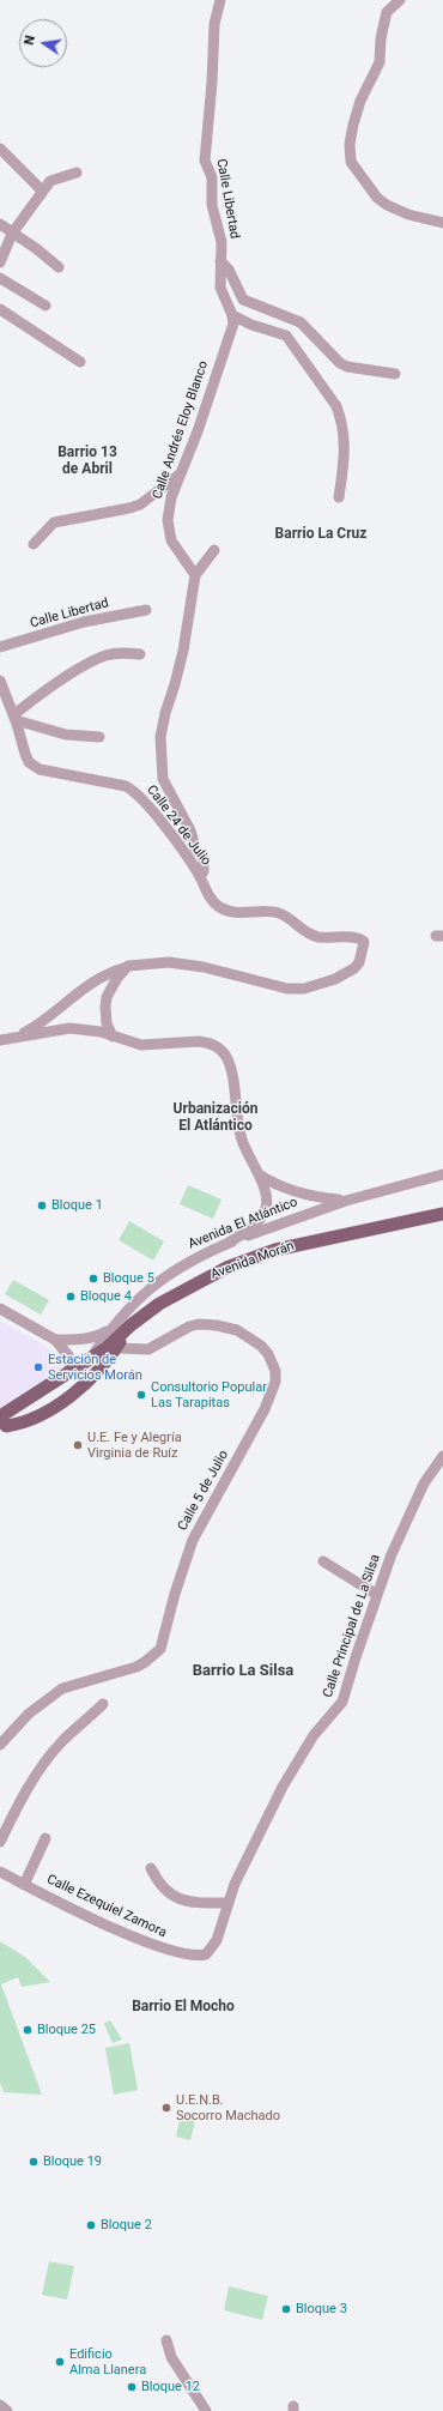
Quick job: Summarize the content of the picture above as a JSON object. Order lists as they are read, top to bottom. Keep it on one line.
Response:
{"streets":{"main road":["Avenida Morán"],"street":["Calle Libertad","Calle Andrés Eloy Blanco","Calle 24 de Julio","Avenida El Atlántico","Calle 5 de Julio","Calle Principal de La Silsa","Calle Ezequiel Zamora"]},"crossings":[["Calle Libertad","Calle Andrés Eloy Blanco"],["Avenida El Atlántico","Avenida Morán"],["Avenida Morán","Calle 5 de Julio"],["Calle Principal de La Silsa","Calle Ezequiel Zamora"]],"districts":["Barrio 13 de Abril","Barrio La Cruz","Urbanización El Atlántico","Barrio La Silsa","Barrio El Mocho"],"places":["Bloque 1","Bloque 5","Bloque 4","Estación de Servicios Morán","Consultorio Popular Las Tarapitas","U.E. Fe y Alegría Virginia de Ruíz","Bloque 25","U.E.N.B. Socorro Machado","Bloque 19","Bloque 2","Bloque 3","Edificio Alma Llanera","Bloque 12"],"north":"left"}
